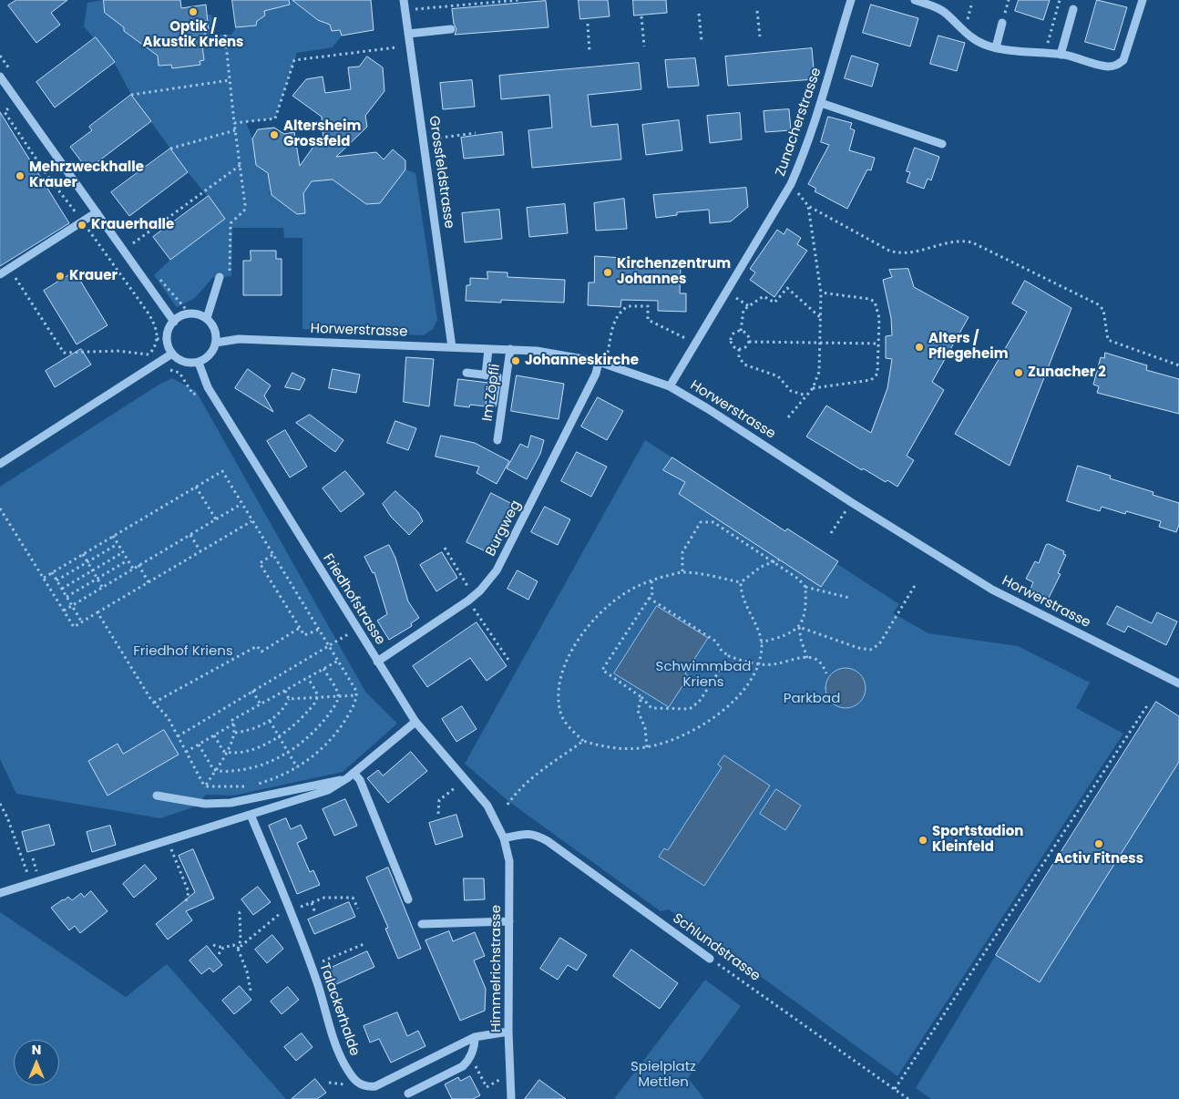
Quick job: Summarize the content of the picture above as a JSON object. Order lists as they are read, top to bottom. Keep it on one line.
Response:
{"streets":{"street":["Zunacherstrasse","Grossfeldstrasse","Horwerstrasse","Im Zöpfli","Burgweg","Friedhofstrasse","Schlundstrasse","Himmelrichstrasse","Talackerhalde"]},"crossings":[["Zunacherstrasse","Horwerstrasse"],["Grossfeldstrasse","Horwerstrasse"],["Horwerstrasse","Im Zöpfli"],["Horwerstrasse","Burgweg"],["Horwerstrasse","Friedhofstrasse"],["Burgweg","Friedhofstrasse"],["Friedhofstrasse","Schlundstrasse"],["Friedhofstrasse","Himmelrichstrasse"],["Schlundstrasse","Himmelrichstrasse"],["Himmelrichstrasse","Talackerhalde"]],"parks":["Friedhof Kriens","Schwimmbad Kriens","Parkbad","Spielplatz Mettlen"],"places":["Optik / Akustik Kriens","Altersheim Grossfeld","Mehrzweckhalle Krauer","Krauerhalle","Kirchenzentrum Johannes","Krauer","Alters / Pflegeheim","Johanneskirche","Zunacher 2","Sportstadion Kleinfeld","Activ Fitness"],"north":"top"}
